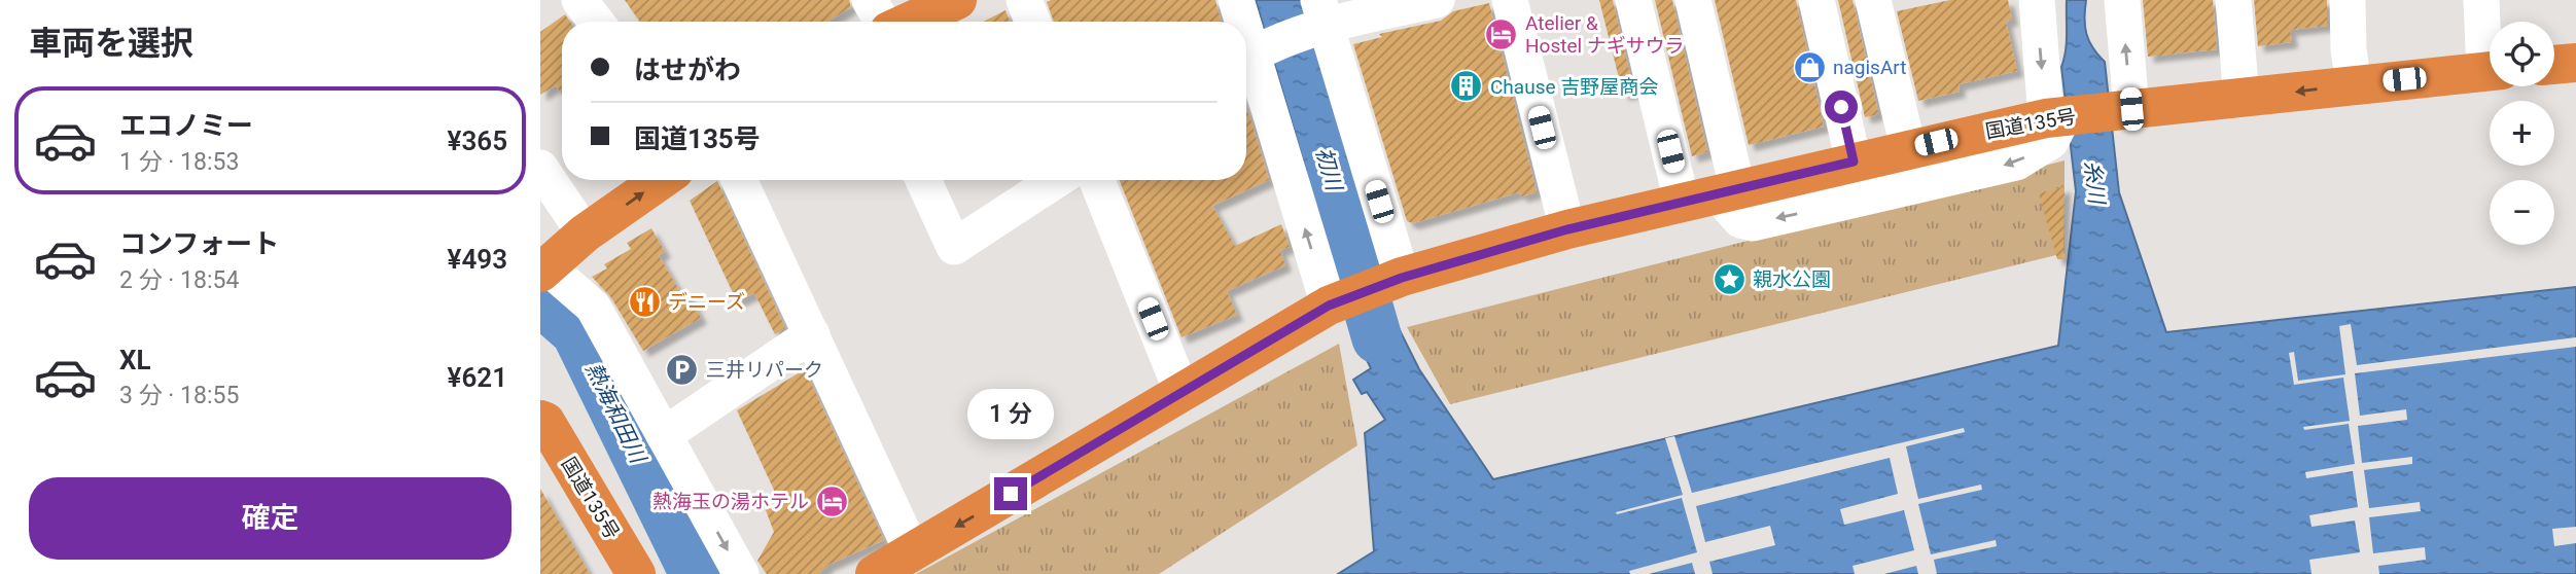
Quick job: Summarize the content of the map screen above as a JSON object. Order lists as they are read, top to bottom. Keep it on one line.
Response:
{"streets":{"highway":["国道135号"]},"water":["初川","糸川","熱海和田川"],"places":{"hotel":["Atelier & Hostel ナギサウラ","熱海玉の湯ホテル"],"shop":["nagisArt"],"building":["Chause 吉野屋商会"],"place":["親水公園"],"restaurant":["デニーズ"],"parking":["三井リパーク"]},"page":{"heading":"車両を選択","map_buttons":["+","−"],"banner":["はせがわ","国道135号"],"list":[{"name":"エコノミー","note":"1 分 · 18:53","value":"¥365"},{"name":"コンフォート","note":"2 分 · 18:54","value":"¥493"},{"name":"XL","note":"3 分 · 18:55","value":"¥621"}],"bubble":"1 分","buttons":"確定"}}
